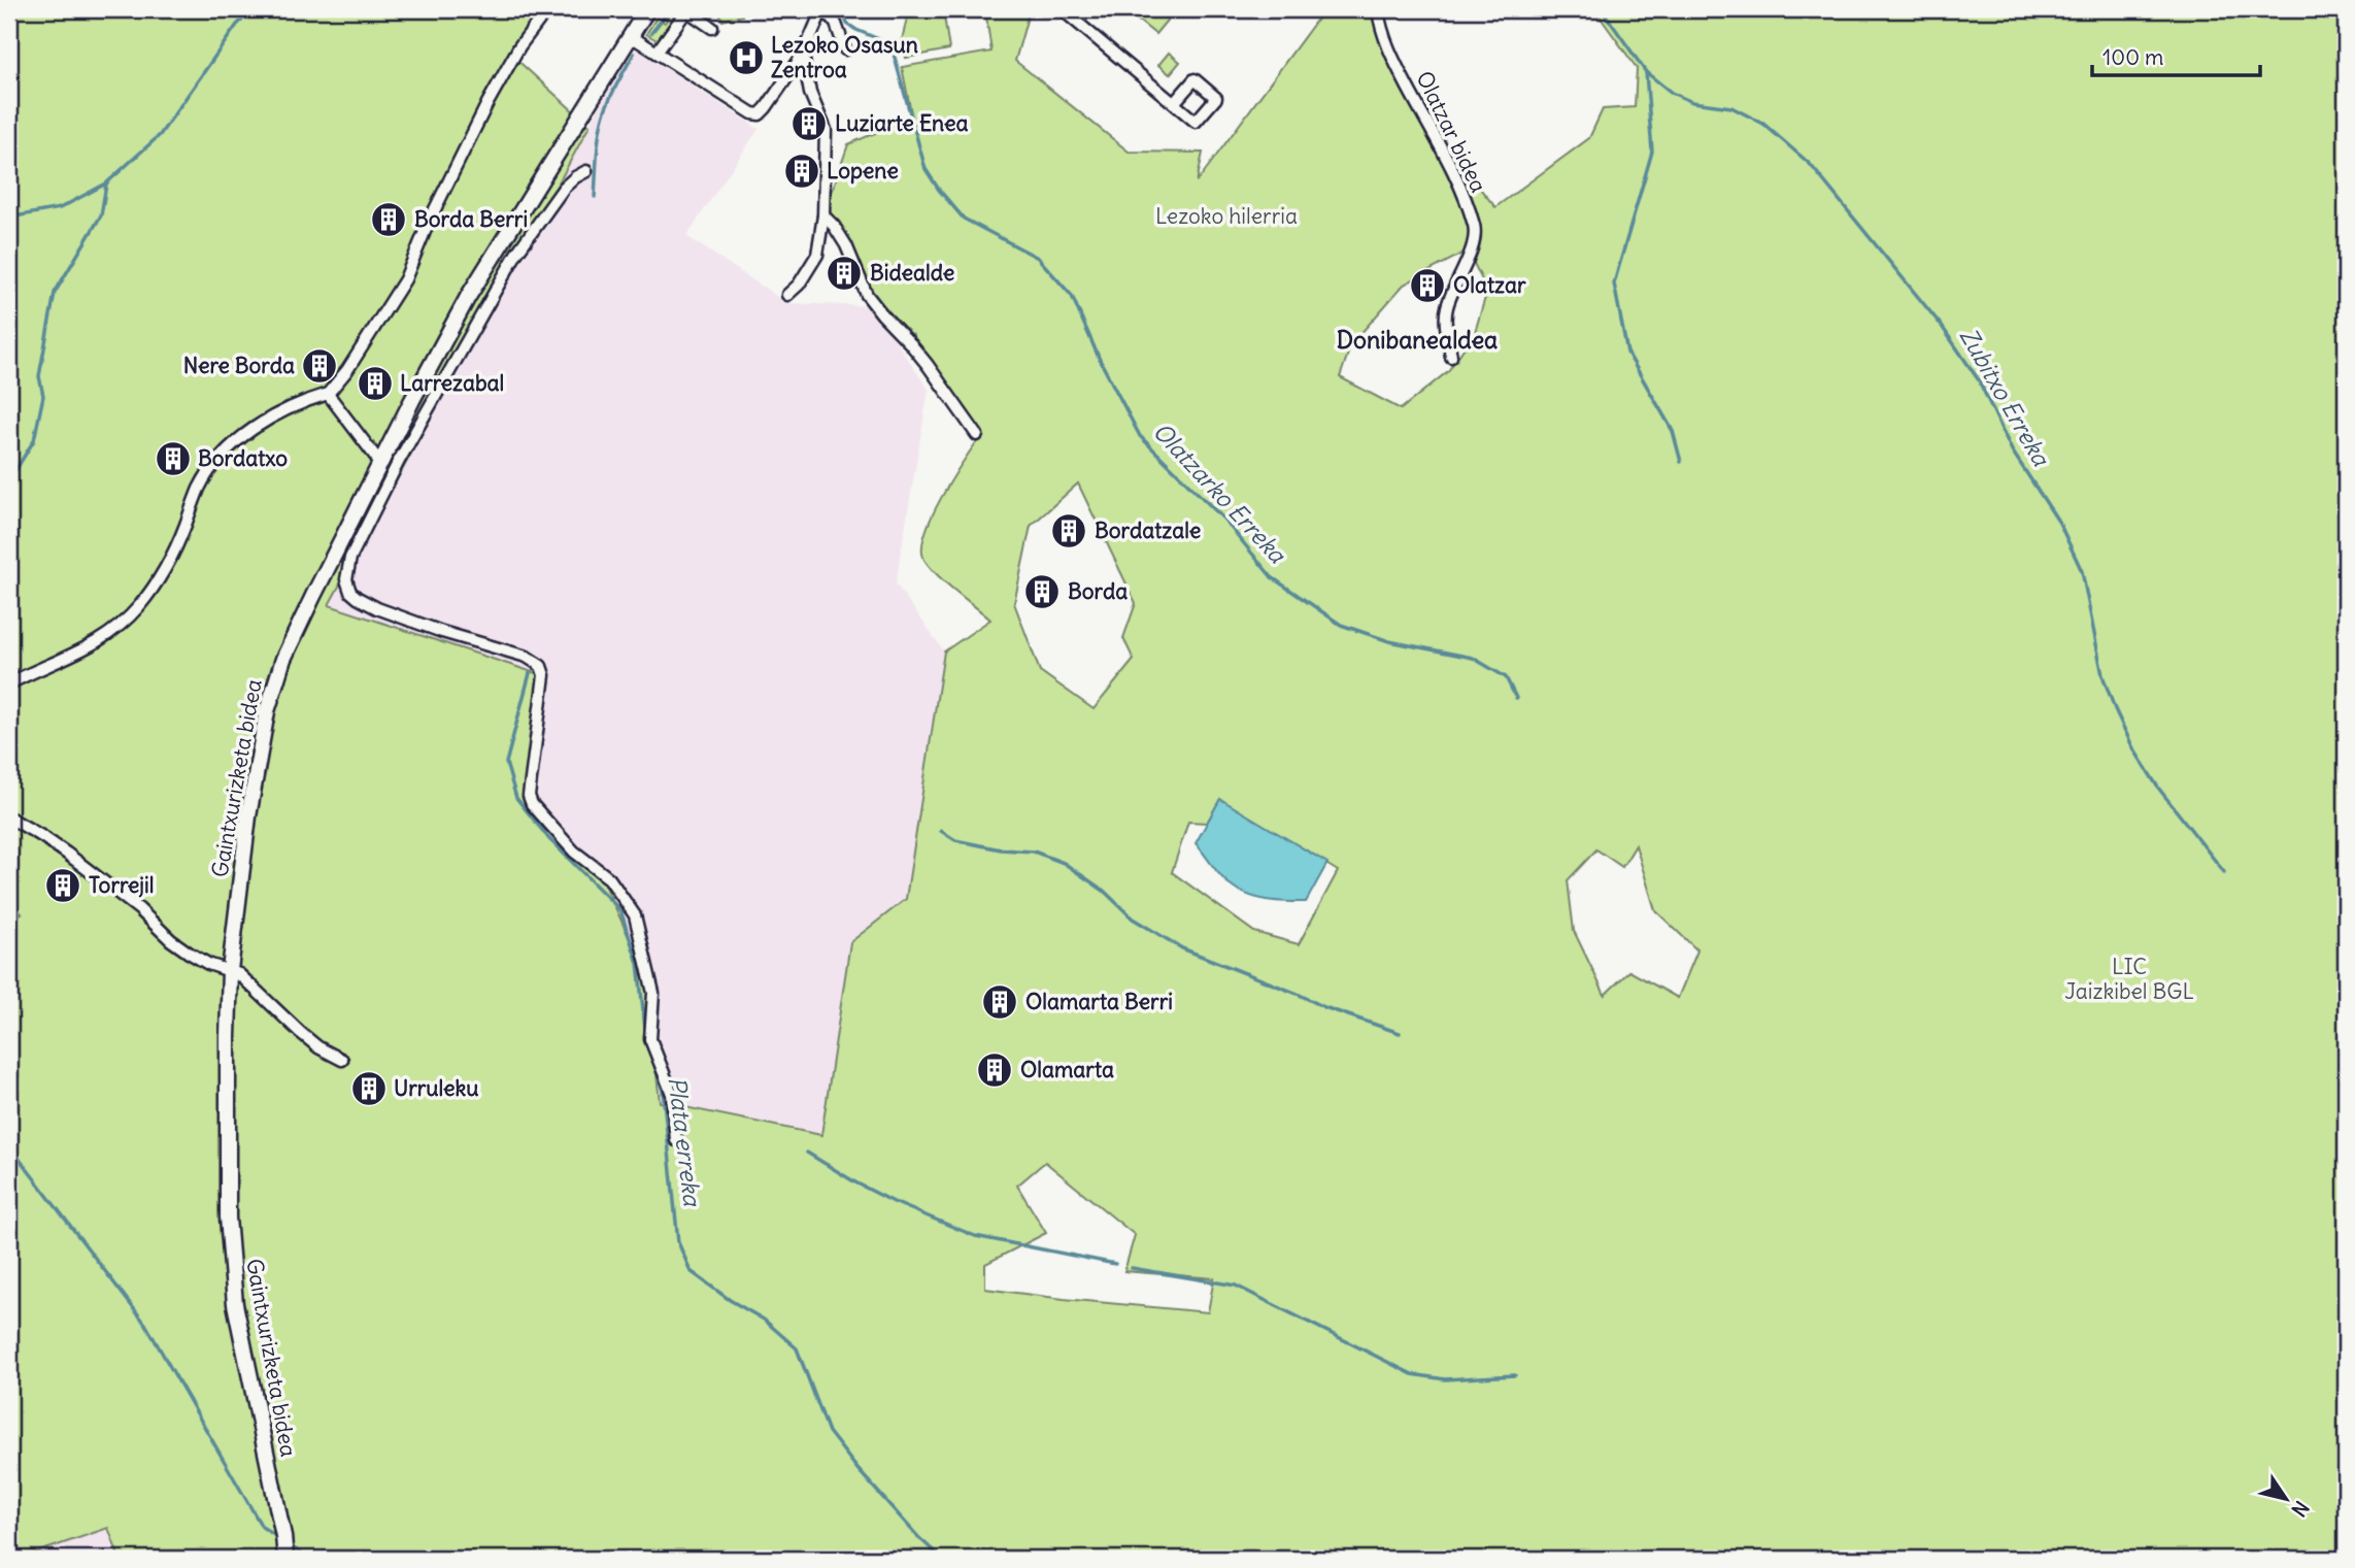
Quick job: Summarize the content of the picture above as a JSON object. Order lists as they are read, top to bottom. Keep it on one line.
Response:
{"streets":{"main road":["Gaintxurizketa bidea"],"street":["Olatzar bidea"]},"districts":["Donibanealdea"],"water":["Zubitxo Erreka","Olatzarko Erreka","Plata erreka"],"parks":["Lezoko hilerria","LIC Jaizkibel BGL"],"places":{"hospital":["Lezoko Osasun Zentroa"],"building":["Luziarte Enea","Lopene","Borda Berri","Bidealde","Olatzar","Nere Borda","Larrezabal","Bordatxo","Bordatzale","Borda","Torrejil","Olamarta Berri","Olamarta","Urruleku"]},"scale_bar":"100 m","north":"bottom right"}
